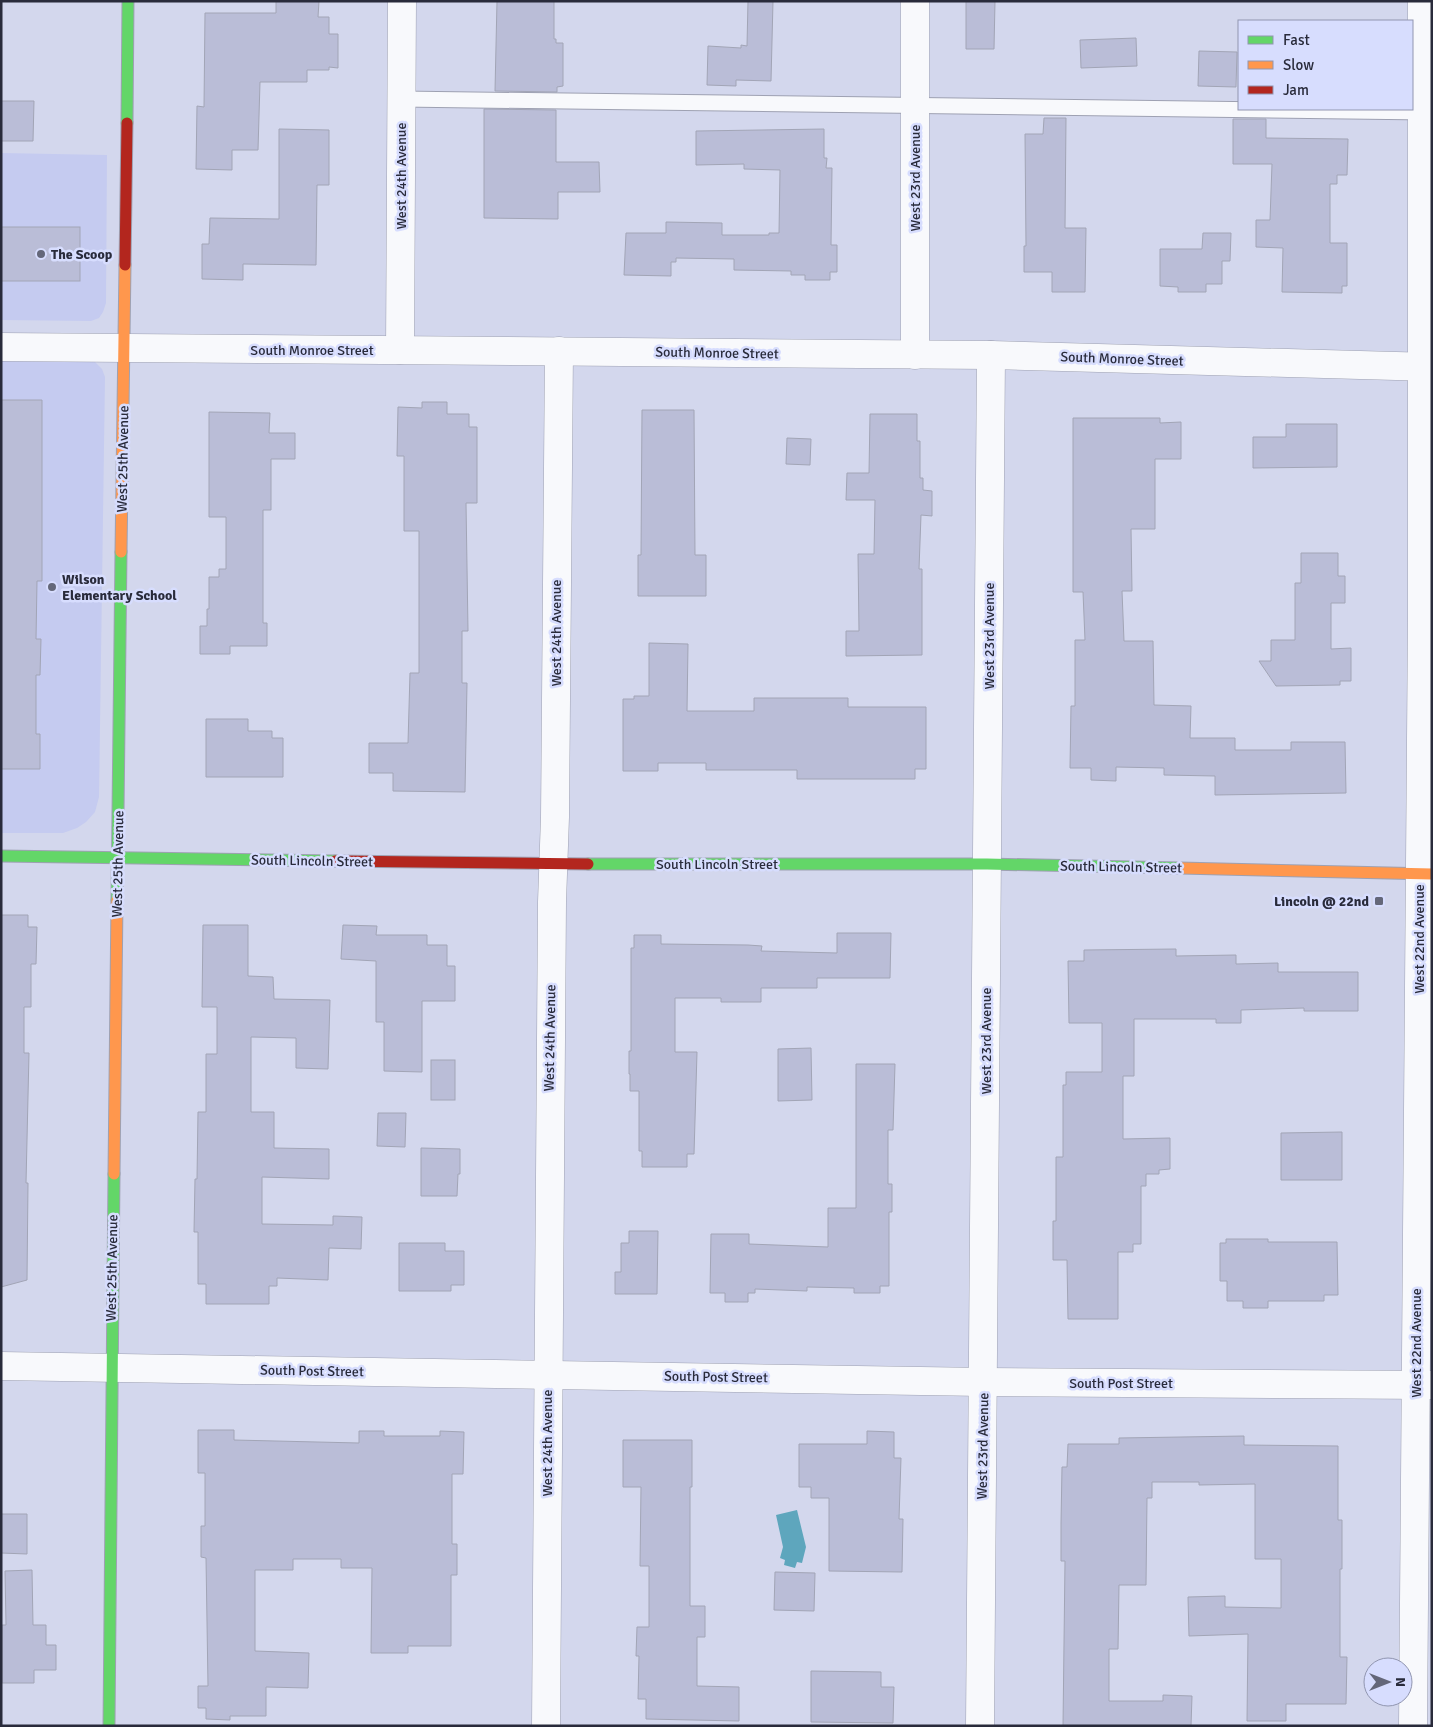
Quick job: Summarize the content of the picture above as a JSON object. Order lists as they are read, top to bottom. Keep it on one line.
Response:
{"streets":{"street":["West 24th Avenue","West 23rd Avenue","South Monroe Street","West 25th Avenue","South Lincoln Street","West 22nd Avenue","South Post Street"]},"crossings":[["West 24th Avenue","South Monroe Street"],["West 24th Avenue","South Lincoln Street"],["West 24th Avenue","South Post Street"],["West 23rd Avenue","South Monroe Street"],["West 23rd Avenue","South Lincoln Street"],["West 23rd Avenue","South Post Street"],["South Monroe Street","West 25th Avenue"],["South Monroe Street","West 22nd Avenue"],["West 25th Avenue","South Lincoln Street"],["West 25th Avenue","South Post Street"],["South Lincoln Street","West 22nd Avenue"],["West 22nd Avenue","South Post Street"]],"places":{"other":["The Scoop","Wilson Elementary School"],"transit":["Lincoln @ 22nd"]},"legend":["Fast","Slow","Jam"],"north":"right"}
